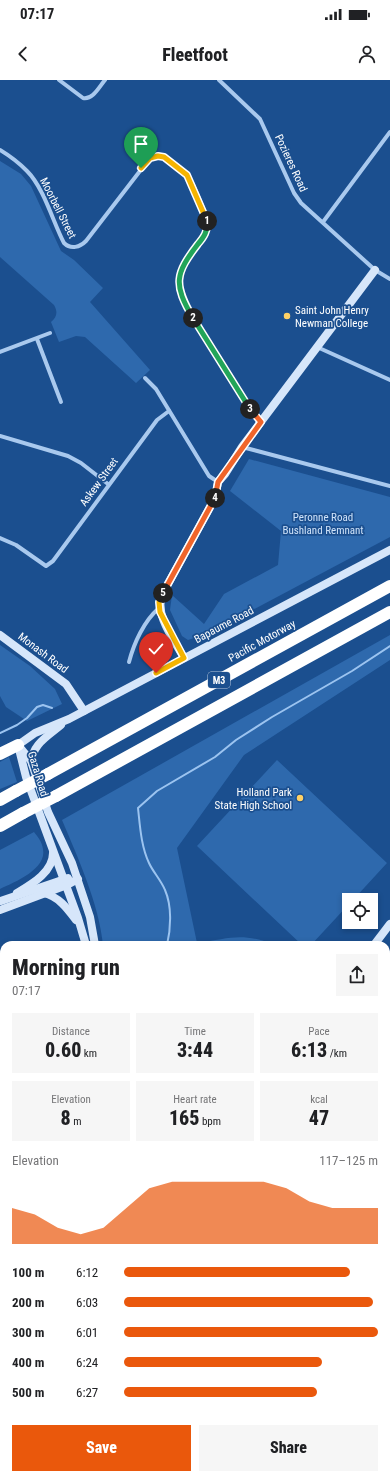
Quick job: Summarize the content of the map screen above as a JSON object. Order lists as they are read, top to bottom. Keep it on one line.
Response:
{"streets":{"highway":["Pacific Motorway","M3"],"main road":["Bapaume Road","Monash Road","Gaza Road"],"street":["Pozieres Road","Moorbell Street","Askew Street"]},"crossings":[["Bapaume Road","Monash Road"],["Bapaume Road","Gaza Road"]],"parks":["Peronne Road Bushland Remnant"],"places":["Saint John Henry Newman College","Holland Park State High School"],"page":{"status":"07:17","header":"Fleetfoot","pins":["1","2","3","4","5"],"heading":["Morning run","07:17"],"stats":[["Distance","0.60 km"],["Time","3:44"],["Pace","6:13 /km"],["Elevation","8 m"],["Heart rate","165 bpm"],["kcal","47"]],"chart":["Elevation","117–125 m"],"list":[{"name":"100 m","note":"6:12"},{"name":"200 m","note":"6:03"},{"name":"300 m","note":"6:01"},{"name":"400 m","note":"6:24"},{"name":"500 m","note":"6:27"}],"buttons":["Save","Share"]}}
